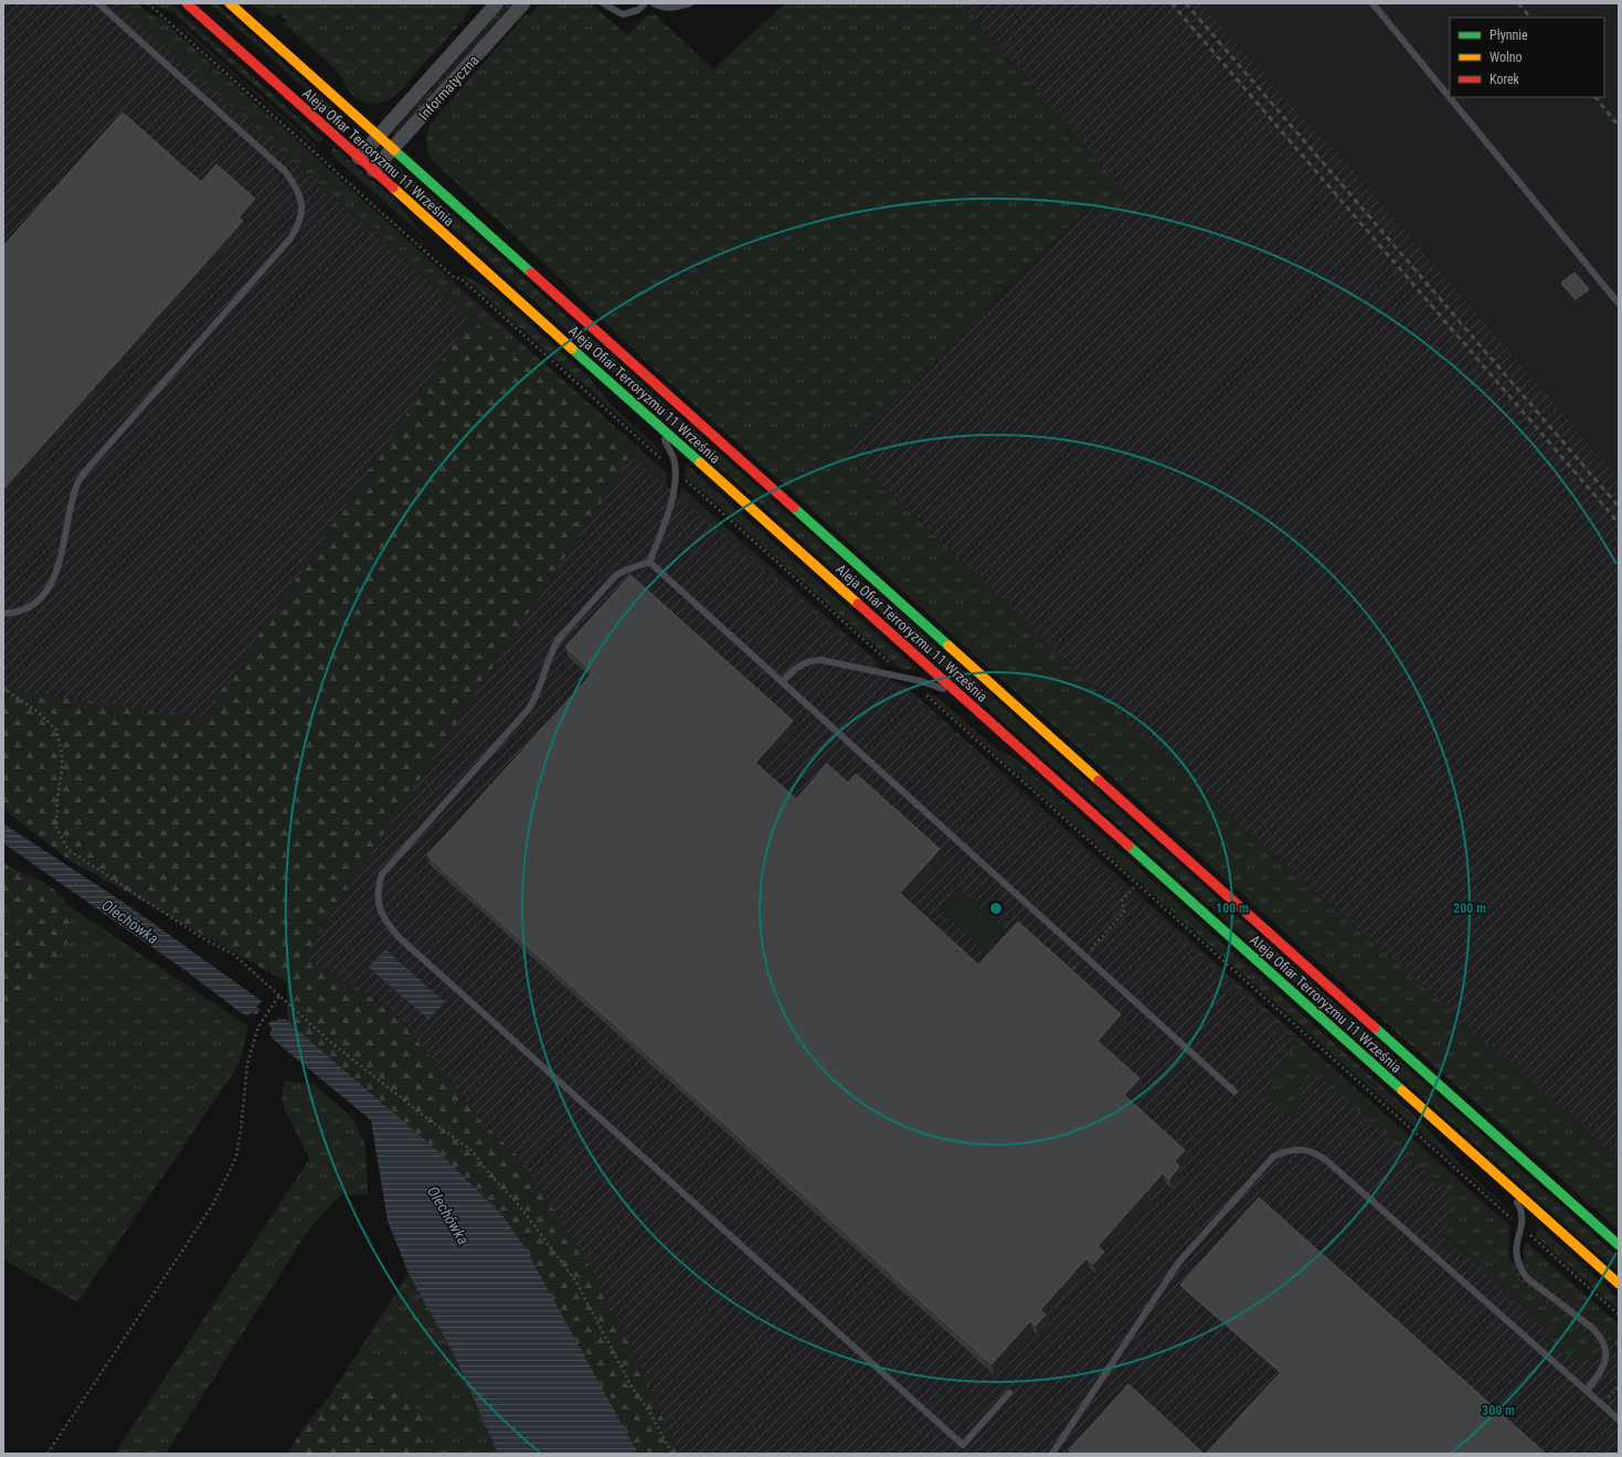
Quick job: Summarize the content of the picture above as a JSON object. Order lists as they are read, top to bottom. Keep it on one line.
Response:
{"streets":{"street":["Informatyczna","Aleja Ofiar Terroryzmu 11 Września"]},"crossings":[["Informatyczna","Aleja Ofiar Terroryzmu 11 Września"]],"water":["Olechówka"],"legend":["Płynnie","Wolno","Korek"],"rings":["100 m","200 m","300 m"]}
